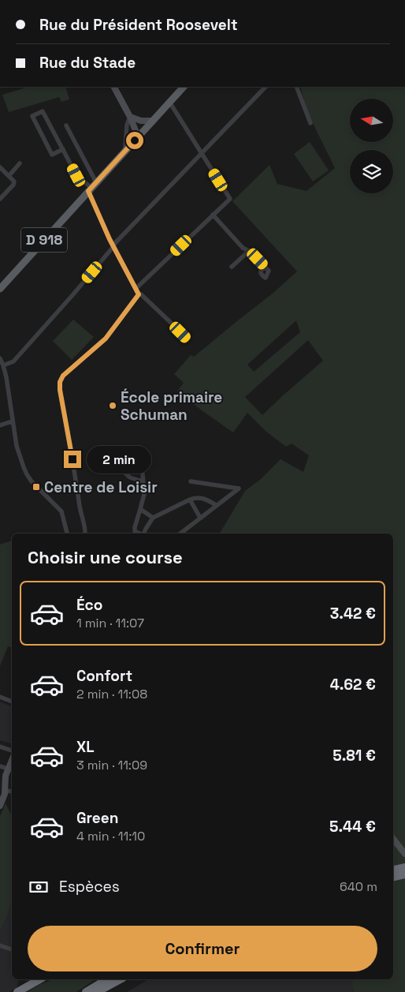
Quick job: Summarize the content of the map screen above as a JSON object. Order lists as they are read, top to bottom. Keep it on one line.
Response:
{"streets":{"main road":["D 918"]},"places":{"other":["École primaire Schuman"],"transit":["Centre de Loisir"]},"north":"left","page":{"banner":["Rue du Président Roosevelt","Rue du Stade"],"bubble":"2 min","heading":"Choisir une course","list":[{"name":"Éco","note":"1 min · 11:07","value":"3.42 €"},{"name":"Confort","note":"2 min · 11:08","value":"4.62 €"},{"name":"XL","note":"3 min · 11:09","value":"5.81 €"},{"name":"Green","note":"4 min · 11:10","value":"5.44 €"}],"pay":["Espèces","640 m"],"buttons":"Confirmer"}}
